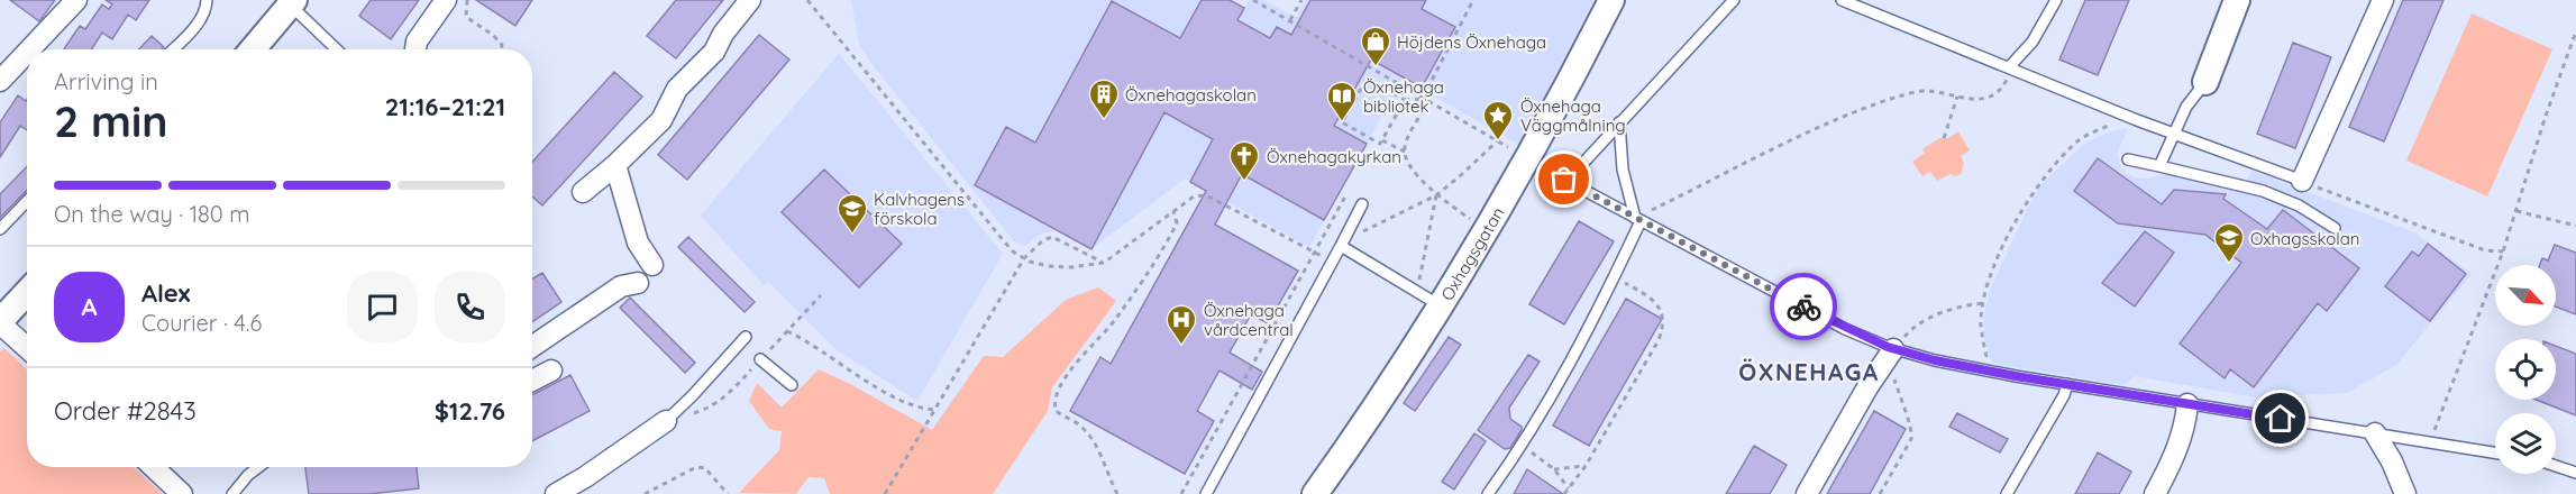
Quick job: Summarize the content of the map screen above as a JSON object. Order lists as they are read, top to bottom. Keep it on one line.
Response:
{"streets":{"street":["Oxhagsgatan"]},"districts":["ÖXNEHAGA"],"places":{"shop":["Höjdens Öxnehaga"],"building":["Öxnehagaskolan"],"library":["Öxnehaga bibliotek"],"place":["Öxnehaga Väggmålning"],"church":["Öxnehagakyrkan"],"school or university":["Kalvhagens förskola","Oxhagsskolan"],"hospital":["Öxnehaga vårdcentral"]},"north":"bottom right","page":{"heading":["2 min","Arriving in","21:16–21:21"],"panel":["Alex","Courier · 4.6","Order #2843","$12.76"],"bar":"On the way · 180 m","round":"A"}}
